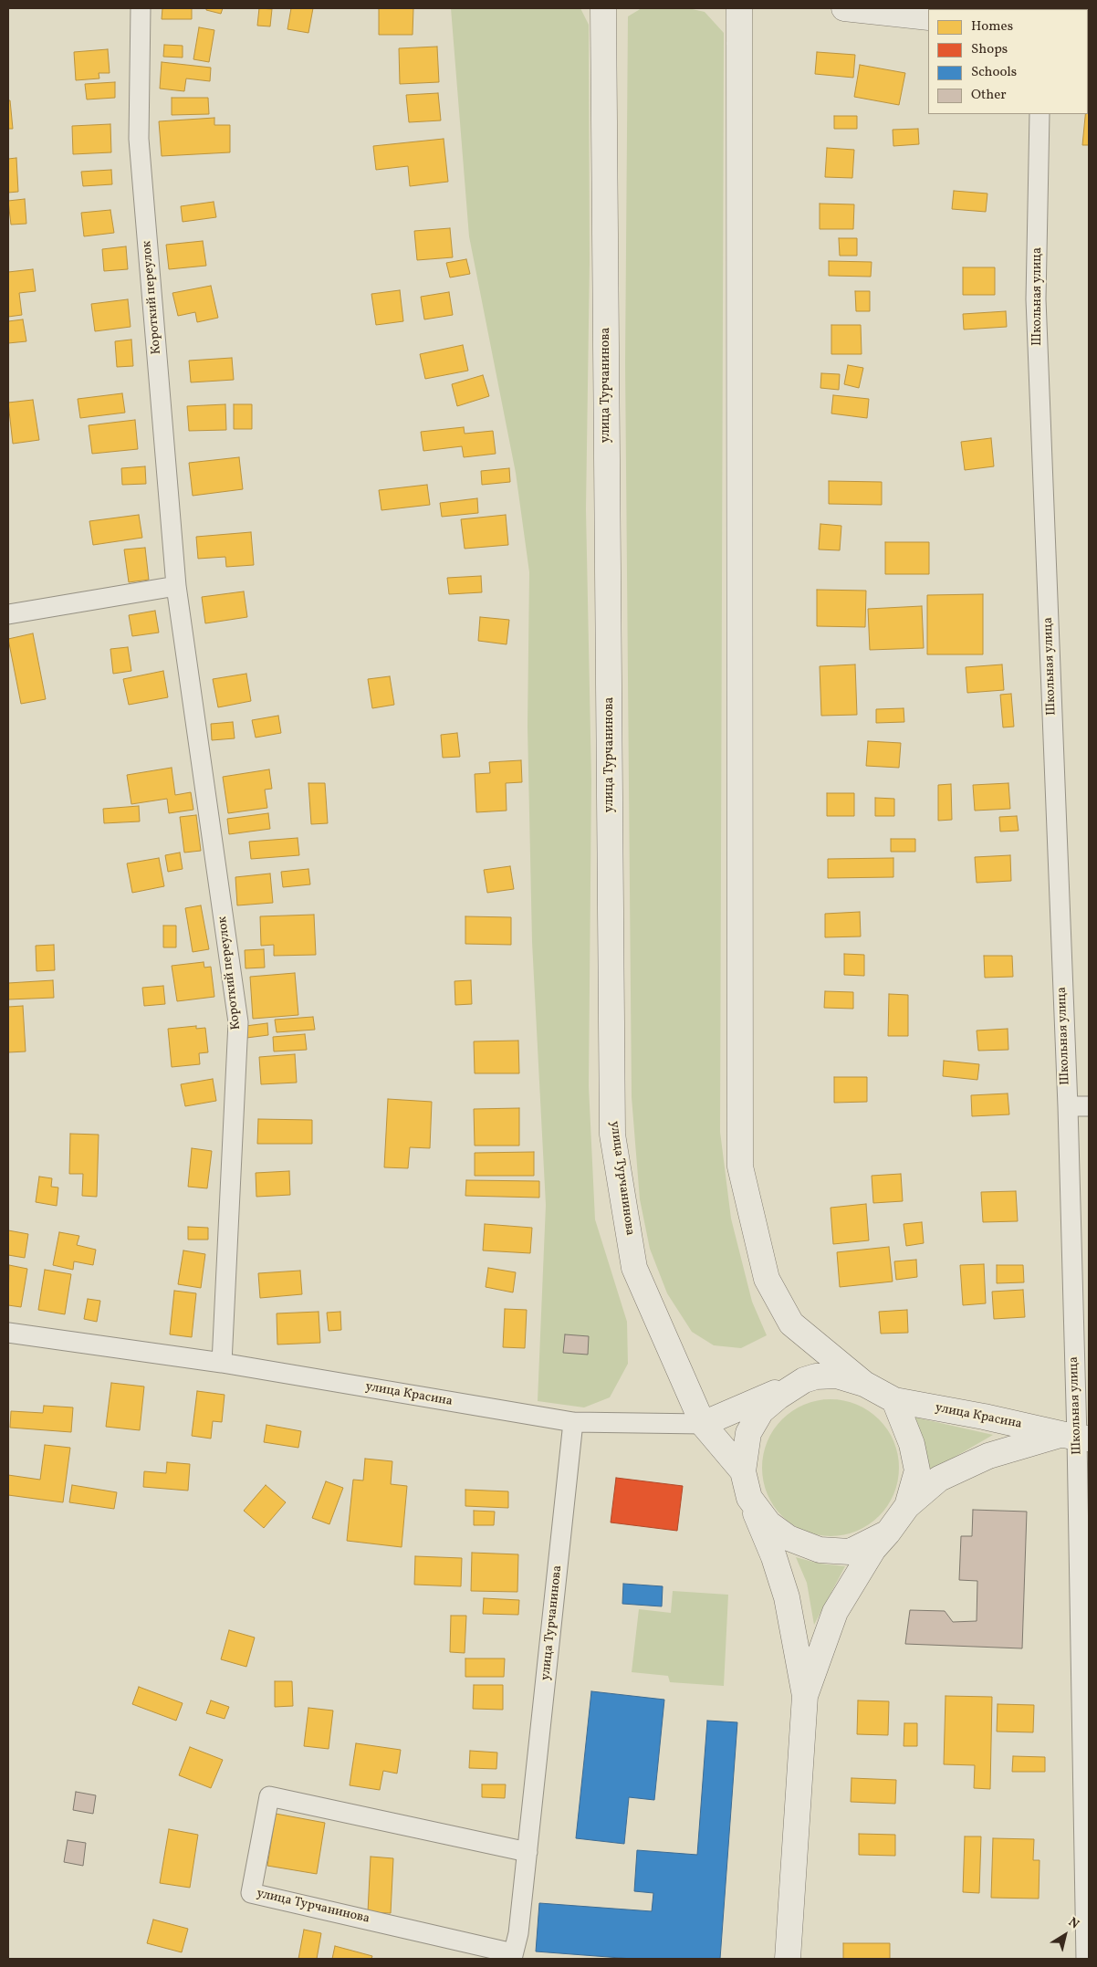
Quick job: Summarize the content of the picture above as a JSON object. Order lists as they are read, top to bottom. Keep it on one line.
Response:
{"streets":{"street":["Школьная улица","Короткий переулок","улица Турчанинова","улица Красина"]},"crossings":[["Школьная улица","улица Красина"],["Короткий переулок","улица Красина"],["улица Турчанинова","улица Красина"]],"legend":["Homes","Shops","Schools","Other"],"north":"top right"}
